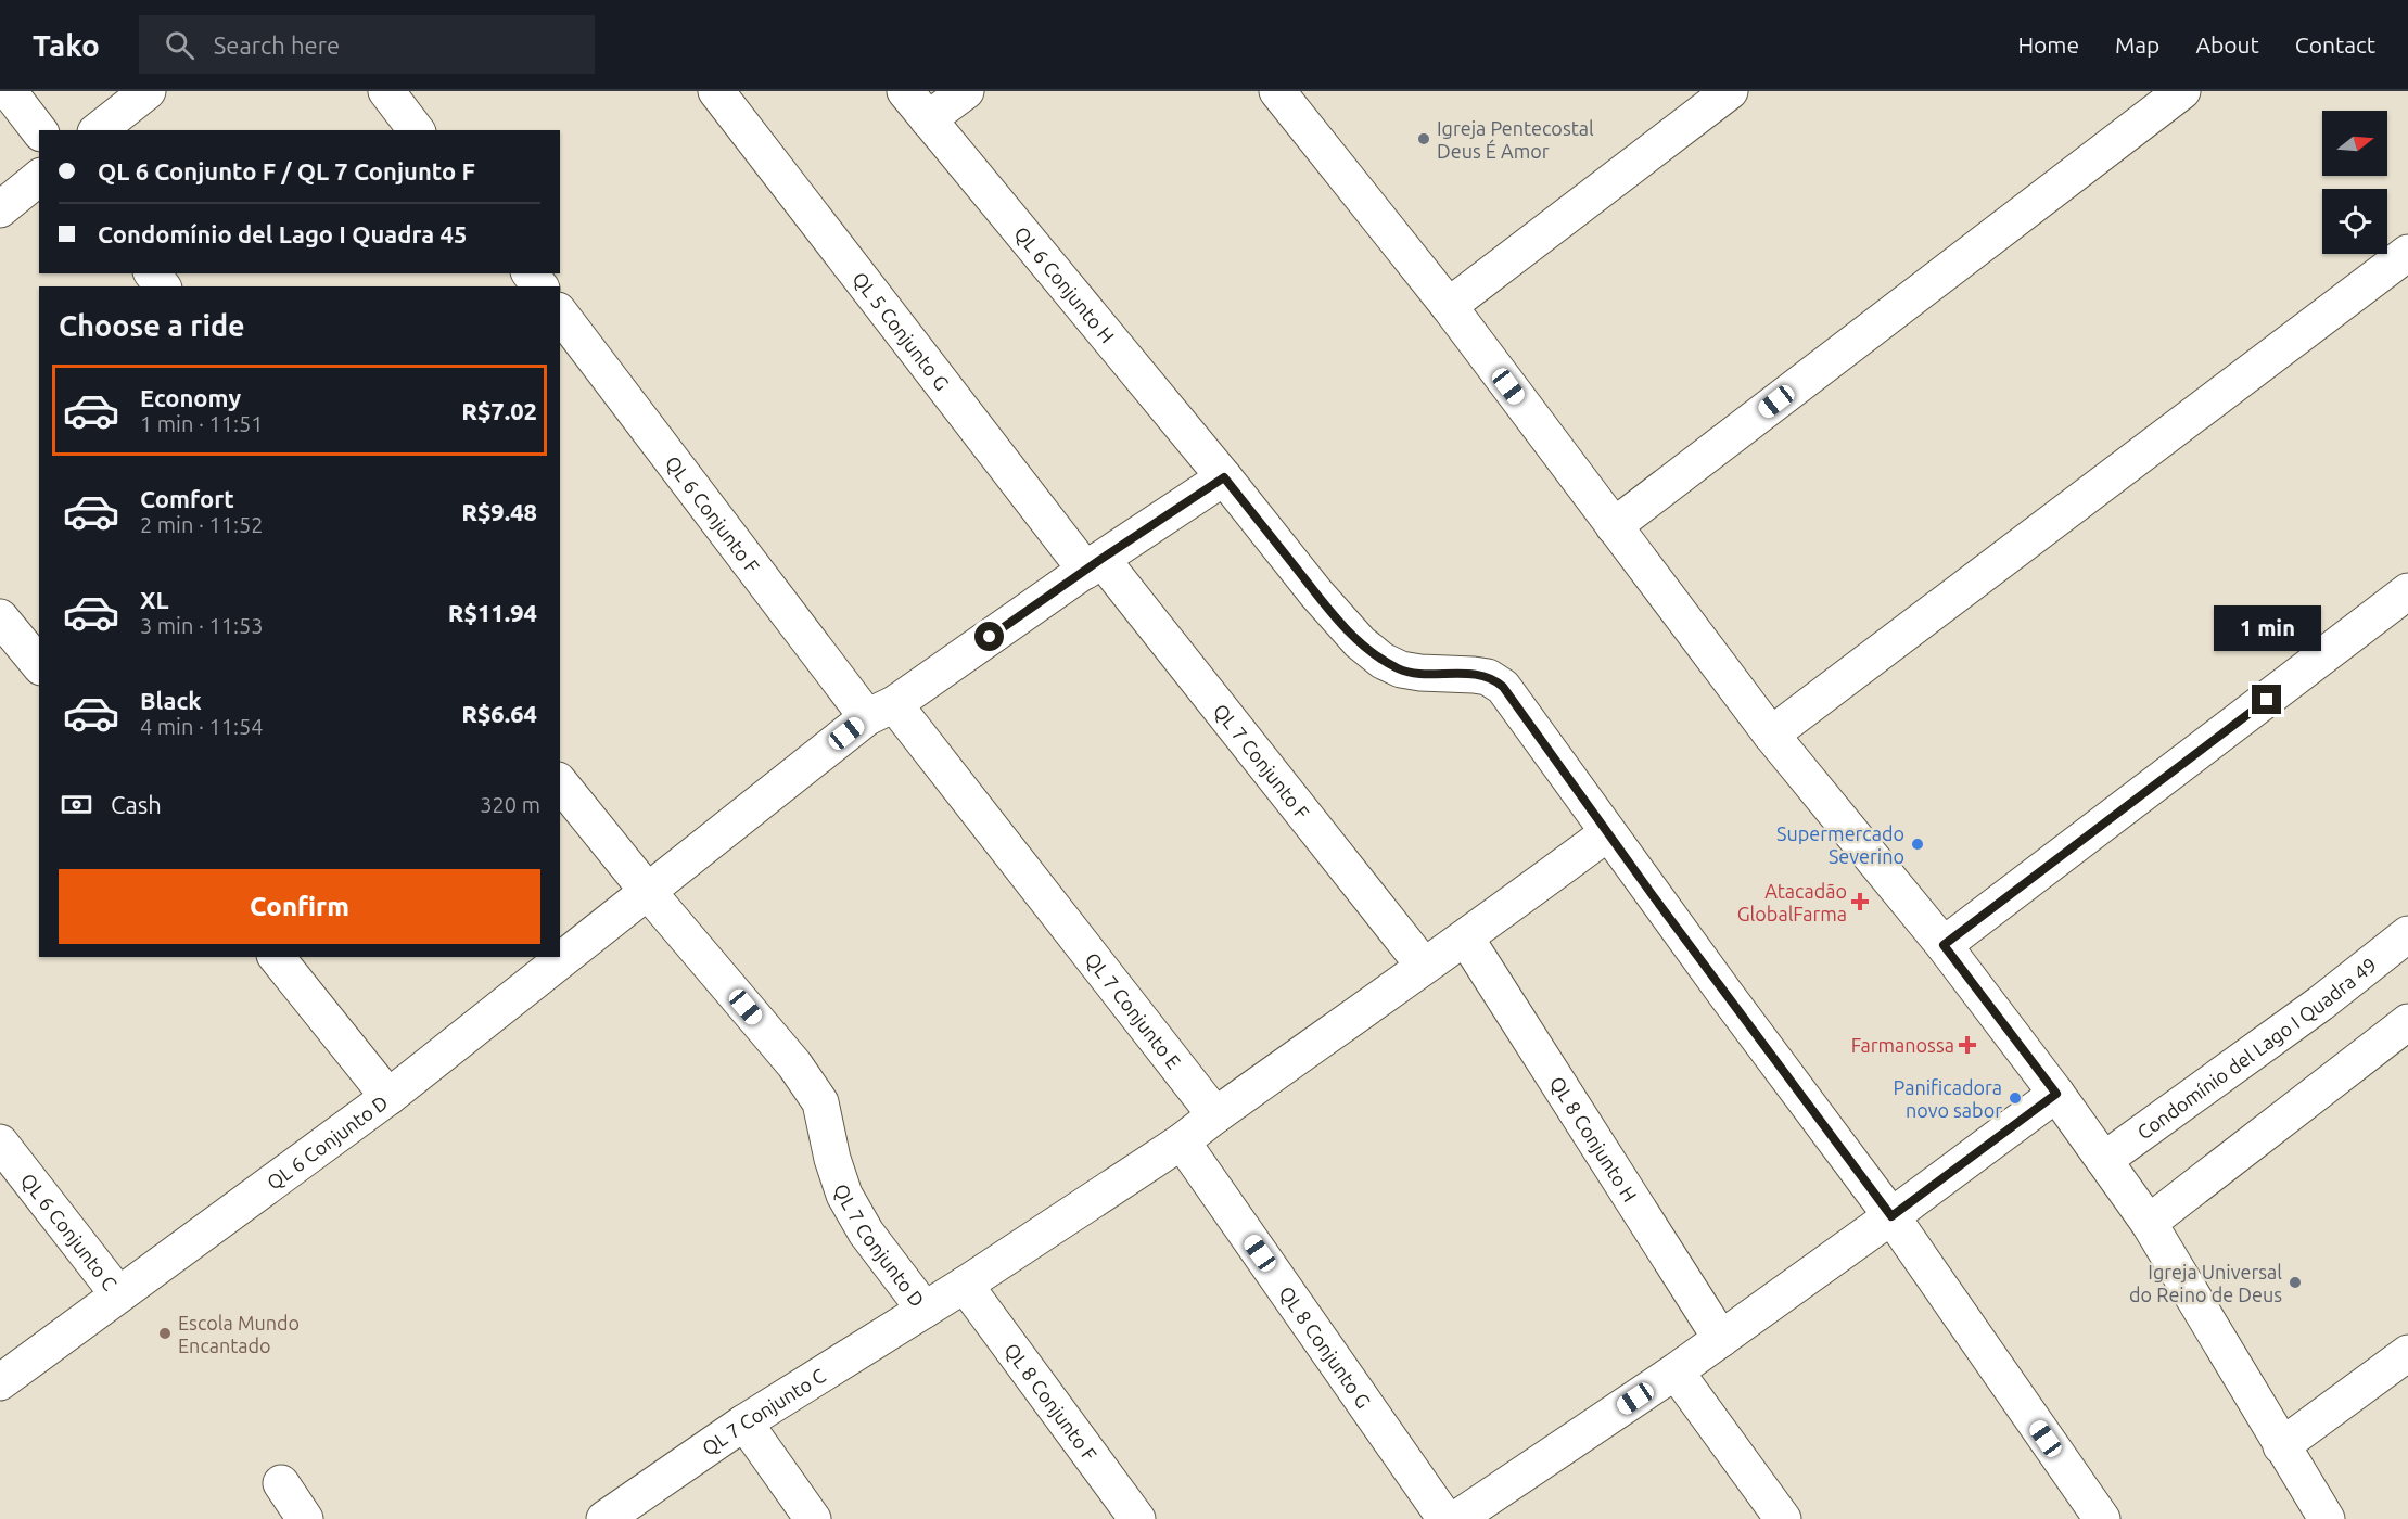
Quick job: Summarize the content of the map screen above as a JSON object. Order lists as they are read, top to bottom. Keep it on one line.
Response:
{"streets":{"street":["QL 6 Conjunto H","QL 5 Conjunto G","QL 6 Conjunto F","QL 7 Conjunto F","QL 7 Conjunto E","Condomínio del Lago I Quadra 49","QL 8 Conjunto H","QL 6 Conjunto D","QL 6 Conjunto C","QL 7 Conjunto D","QL 8 Conjunto G","QL 8 Conjunto F","QL 7 Conjunto C"]},"crossings":[["QL 5 Conjunto G","QL 7 Conjunto F"],["QL 6 Conjunto F","QL 7 Conjunto E"],["QL 7 Conjunto E","QL 7 Conjunto D"],["QL 6 Conjunto D","QL 6 Conjunto C"],["QL 7 Conjunto D","QL 8 Conjunto G"],["QL 7 Conjunto D","QL 8 Conjunto F"],["QL 7 Conjunto D","QL 7 Conjunto C"]],"places":{"other":["Igreja Pentecostal Deus É Amor","Supermercado Severino","Panificadora novo sabor","Igreja Universal do Reino de Deus","Escola Mundo Encantado"],"health":["Atacadão GlobalFarma","Farmanossa"]},"north":"right","page":{"header":"Tako","search":"Search here","nav":["Home","Map","About","Contact"],"banner":["QL 6 Conjunto F / QL 7 Conjunto F","Condomínio del Lago I Quadra 45"],"heading":"Choose a ride","list":[{"name":"Economy","note":"1 min · 11:51","value":"R$7.02"},{"name":"Comfort","note":"2 min · 11:52","value":"R$9.48"},{"name":"XL","note":"3 min · 11:53","value":"R$11.94"},{"name":"Black","note":"4 min · 11:54","value":"R$6.64"}],"bubble":"1 min","pay":["Cash","320 m"],"buttons":"Confirm"}}
